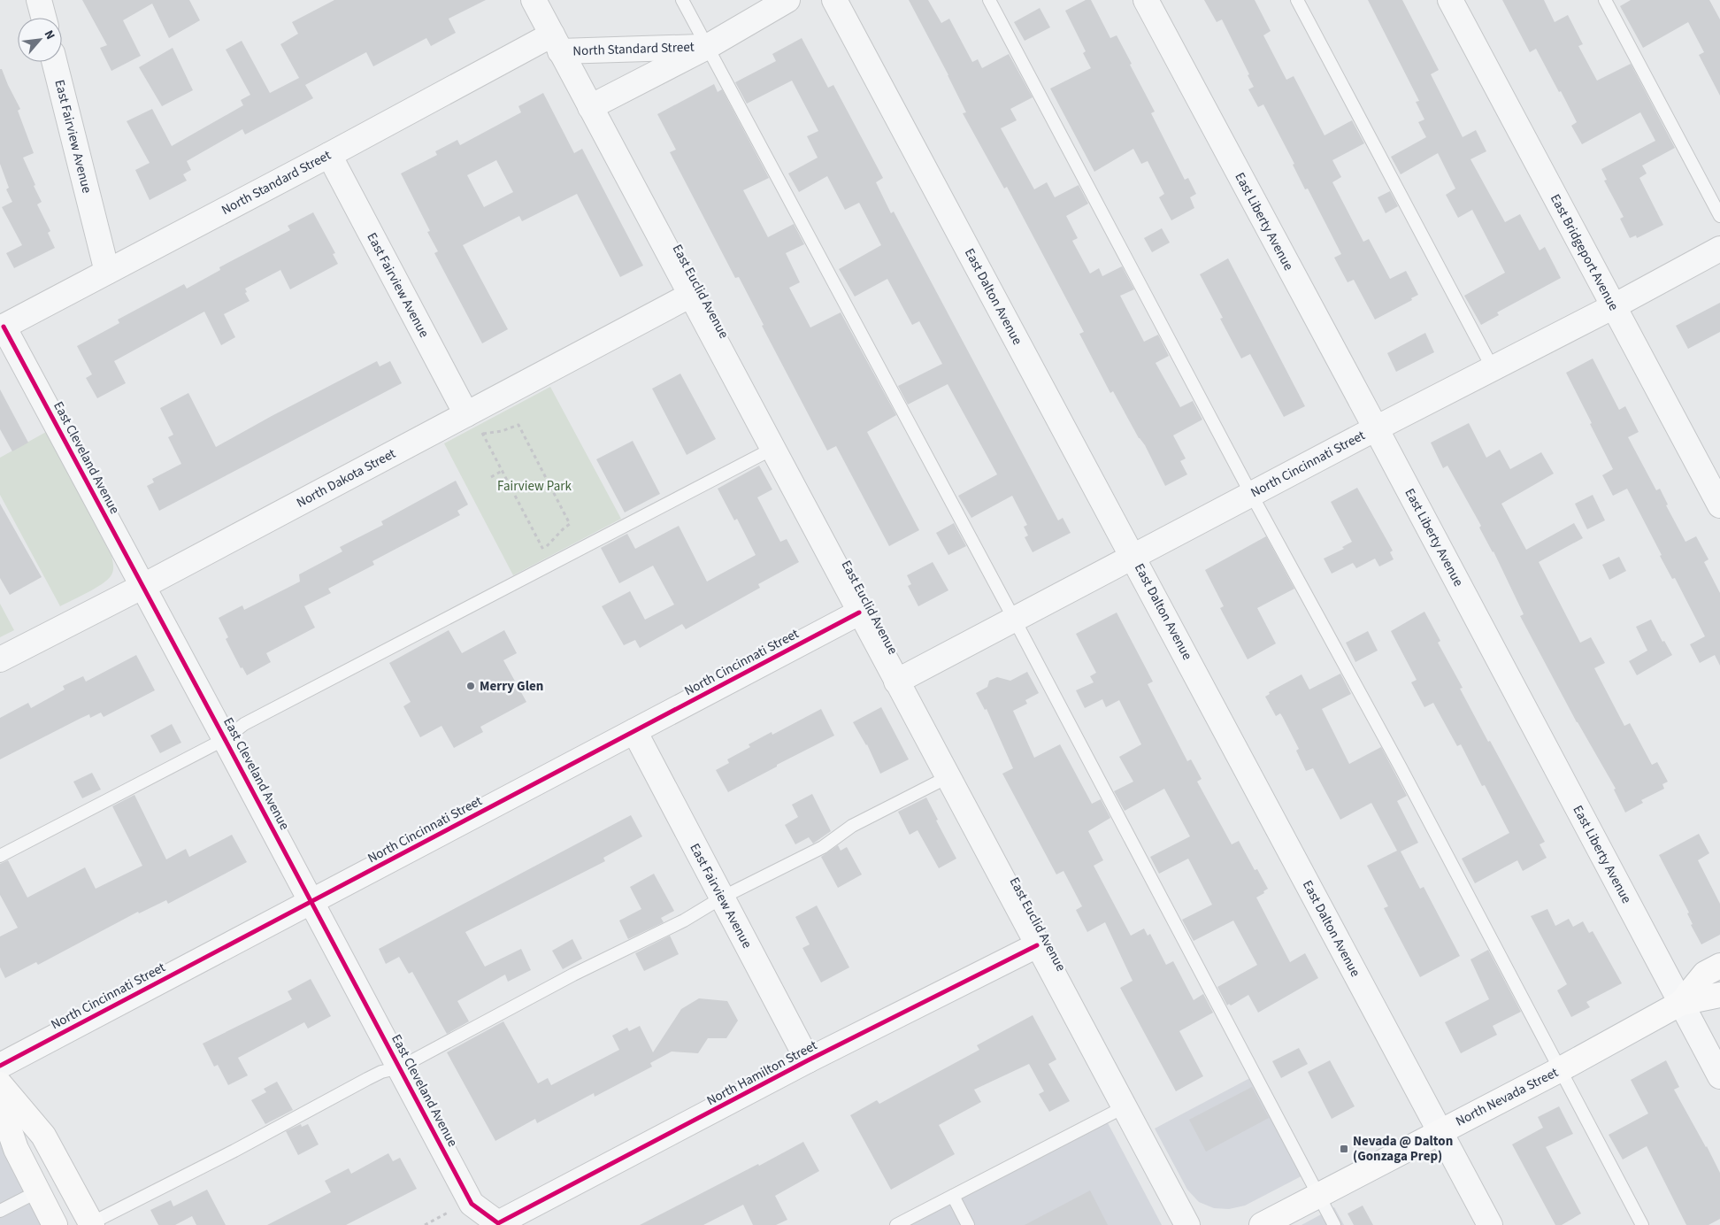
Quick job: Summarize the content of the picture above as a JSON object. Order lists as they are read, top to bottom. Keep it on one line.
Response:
{"streets":{"main road":["North Nevada Street"],"street":["North Standard Street","East Fairview Avenue","East Liberty Avenue","East Bridgeport Avenue","East Euclid Avenue","East Dalton Avenue","East Cleveland Avenue","North Cincinnati Street","North Dakota Street","North Hamilton Street"]},"crossings":[["North Standard Street","East Fairview Avenue"],["North Standard Street","East Euclid Avenue"],["North Standard Street","East Cleveland Avenue"],["East Fairview Avenue","North Cincinnati Street"],["East Fairview Avenue","North Dakota Street"],["East Fairview Avenue","North Hamilton Street"],["East Liberty Avenue","North Cincinnati Street"],["East Liberty Avenue","North Nevada Street"],["East Bridgeport Avenue","North Cincinnati Street"],["East Euclid Avenue","North Cincinnati Street"],["East Euclid Avenue","North Dakota Street"],["East Euclid Avenue","North Hamilton Street"],["East Dalton Avenue","North Cincinnati Street"],["East Dalton Avenue","North Nevada Street"],["East Cleveland Avenue","North Cincinnati Street"],["East Cleveland Avenue","North Dakota Street"],["East Cleveland Avenue","North Hamilton Street"]],"parks":["Fairview Park"],"places":{"other":["Merry Glen"],"transit":["Nevada @ Dalton (Gonzaga Prep)"]},"north":"top right"}
